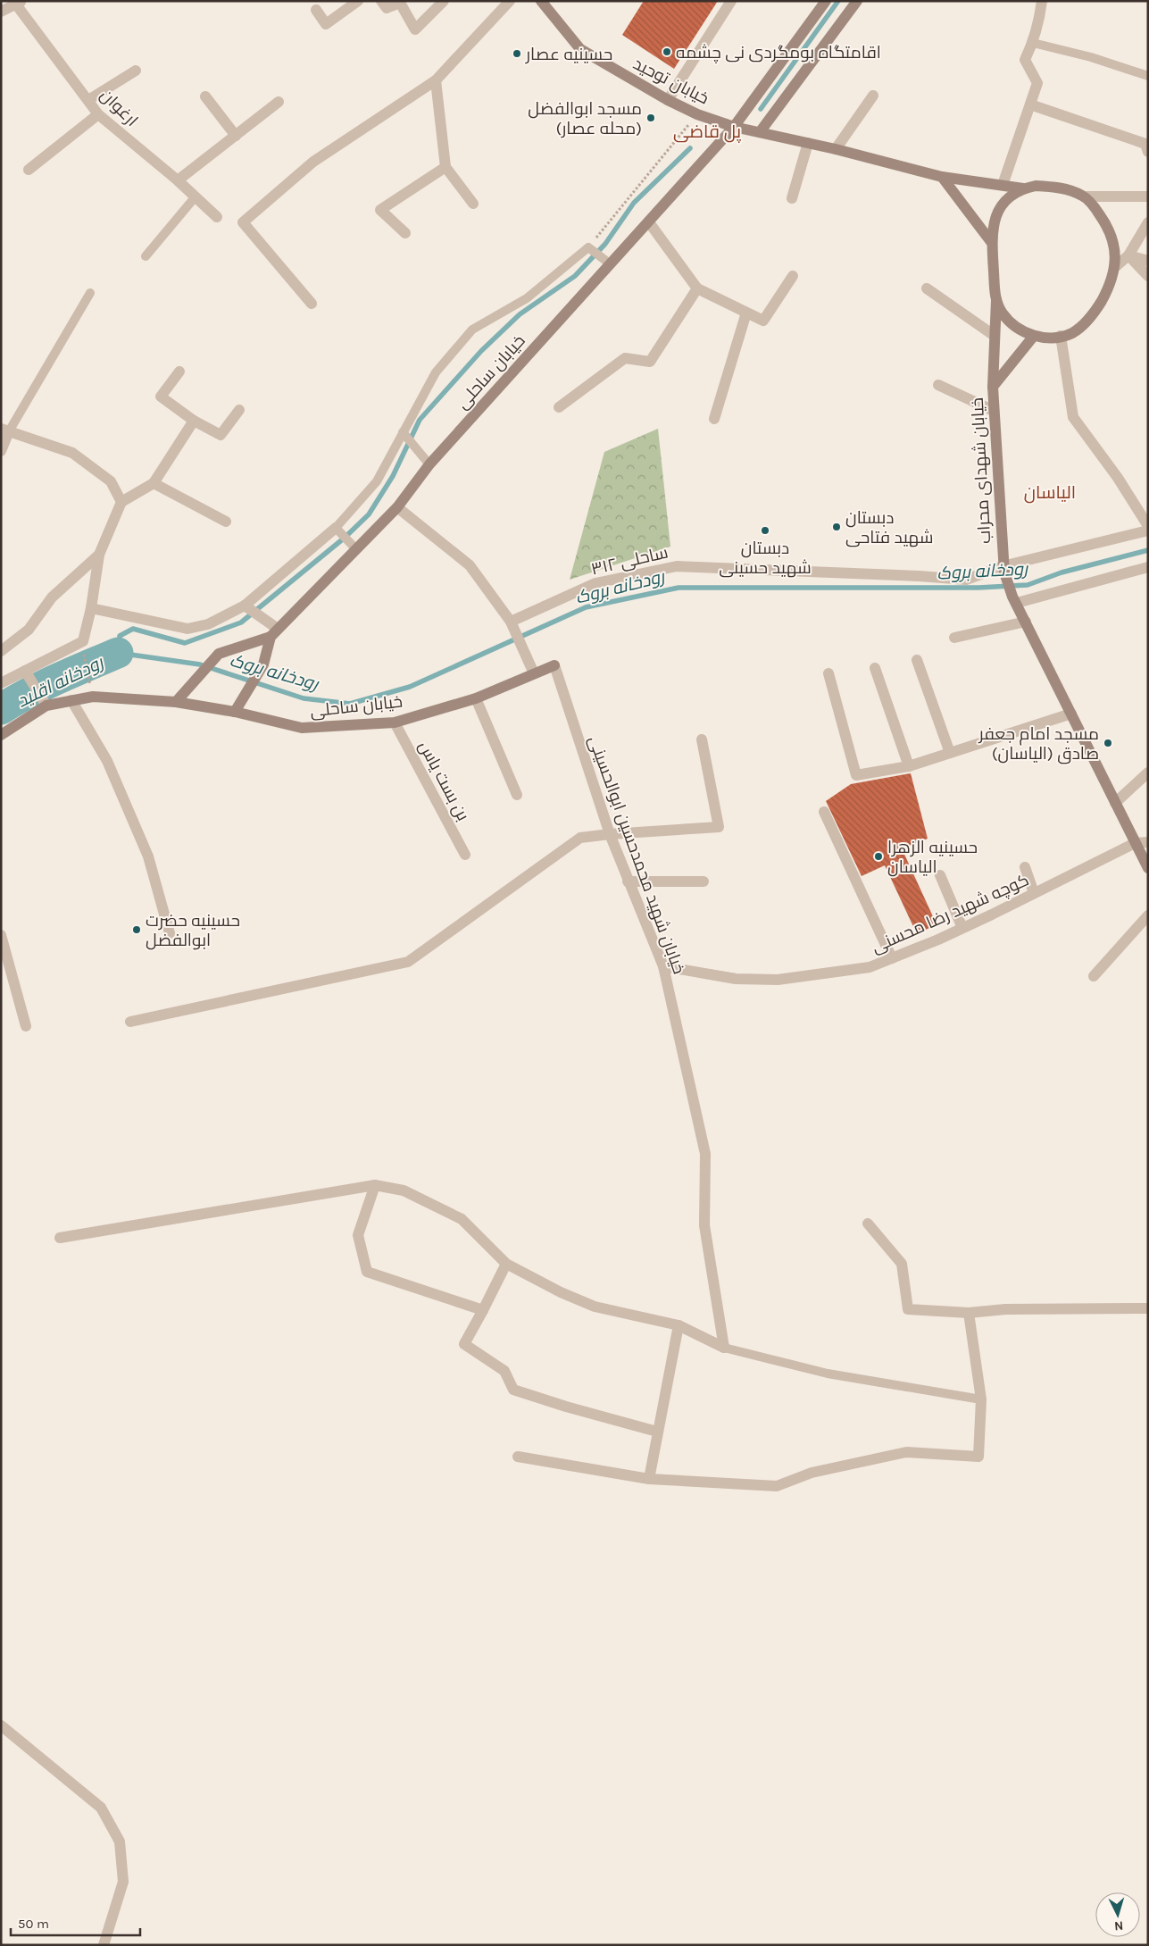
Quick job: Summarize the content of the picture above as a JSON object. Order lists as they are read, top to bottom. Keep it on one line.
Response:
{"streets":{"street":["خیابان توحید","ارغوان","خیابان ساحلی","خیابان شهدای محراب","ساحلی ۳۱۲","بن بست یاس","خیابان شهید محمدحسین ابوالحسینی","کوچه شهید رضا محسنی"]},"crossings":[["خیابان توحید","خیابان ساحلی"],["خیابان توحید","خیابان شهدای محراب"],["خیابان ساحلی","بن بست یاس"],["خیابان ساحلی","خیابان شهید محمدحسین ابوالحسینی"],["خیابان شهدای محراب","ساحلی ۳۱۲"],["خیابان شهدای محراب","کوچه شهید رضا محسنی"],["خیابان شهید محمدحسین ابوالحسینی","کوچه شهید رضا محسنی"]],"districts":["پل قاضی","الیاسان"],"water":["رودخانه بروک","رودخانه اقلید"],"places":["اقامتگاه بومگردی نی چشمه","حسینیه عصار","مسجد ابوالفضل (محله عصار)","دبستان شهید فتاحی","دبستان شهید حسینی","مسجد امام جعفر صادق (الیاسان)","حسینیه الزهرا الیاسان","حسینیه حضرت ابوالفضل"],"scale_bar":"50 m","north":"bottom"}
